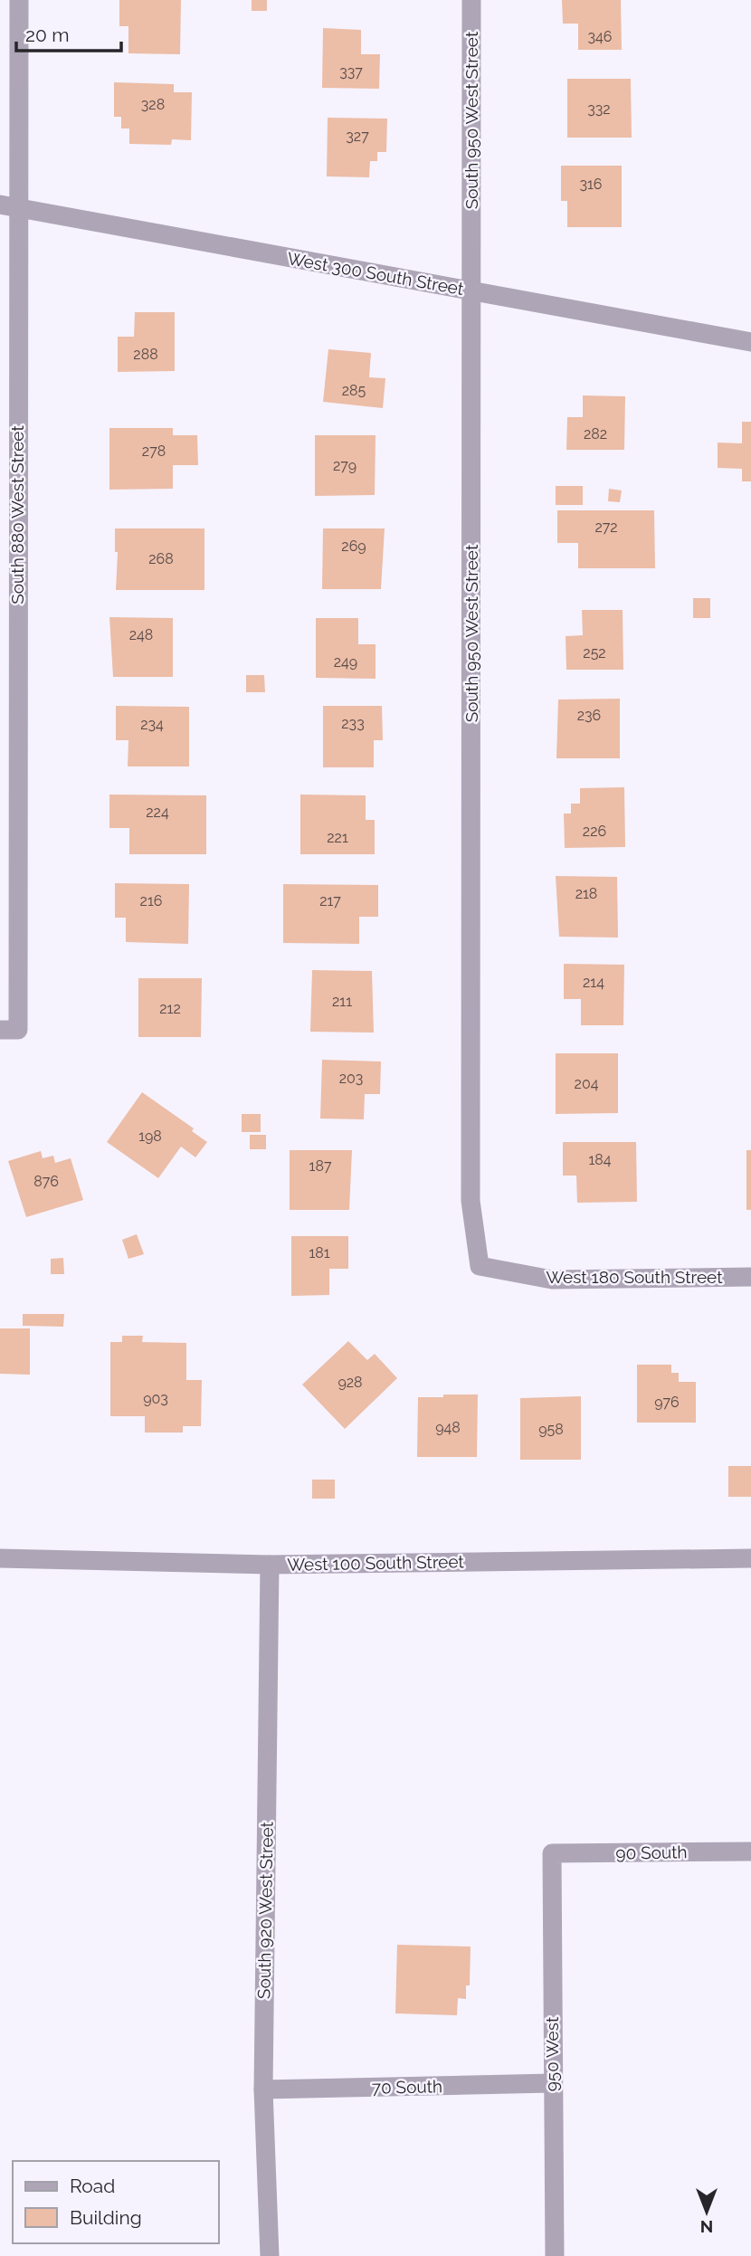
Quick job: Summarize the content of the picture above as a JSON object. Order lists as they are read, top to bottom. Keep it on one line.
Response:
{"streets":{"street":["South 950 West Street","West 300 South Street","South 880 West Street","West 180 South Street","West 100 South Street","90 South","South 920 West Street","950 West","70 South"]},"crossings":[["South 950 West Street","West 300 South Street"],["South 950 West Street","West 180 South Street"],["West 300 South Street","South 880 West Street"],["West 100 South Street","South 920 West Street"],["90 South","950 West"],["South 920 West Street","70 South"],["950 West","70 South"]],"house_numbers":["346","337","328","332","327","316","288","285","282","278","279","272","269","268","248","252","249","236","233","234","224","226","221","218","216","217","214","211","212","203","204","198","184","187","876","181","928","903","976","948","958"],"legend":["Road","Building"],"scale_bar":"20 m","north":"bottom"}
